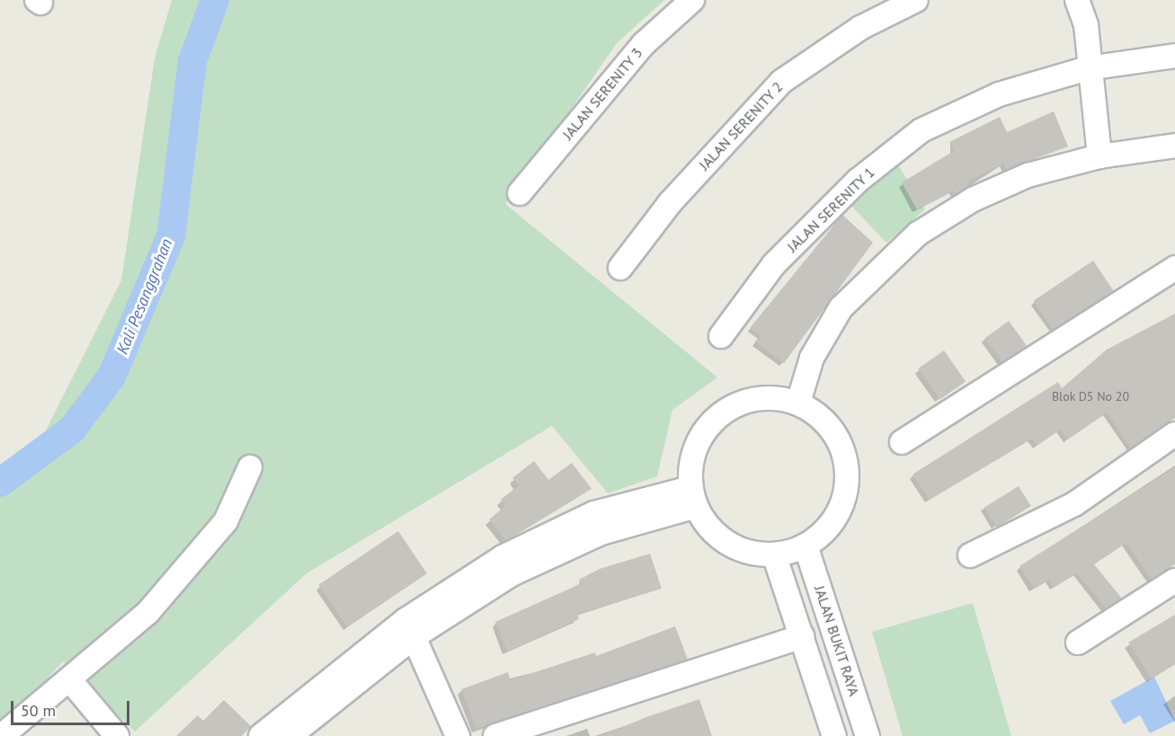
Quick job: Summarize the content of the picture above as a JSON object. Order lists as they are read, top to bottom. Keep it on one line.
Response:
{"streets":{"street":["JALAN SERENITY 3","JALAN SERENITY 2","JALAN SERENITY 1","JALAN BUKIT RAYA"]},"water":["Kali Pesanggrahan"],"house_numbers":["Blok D5 No 20"],"scale_bar":"50 m"}
